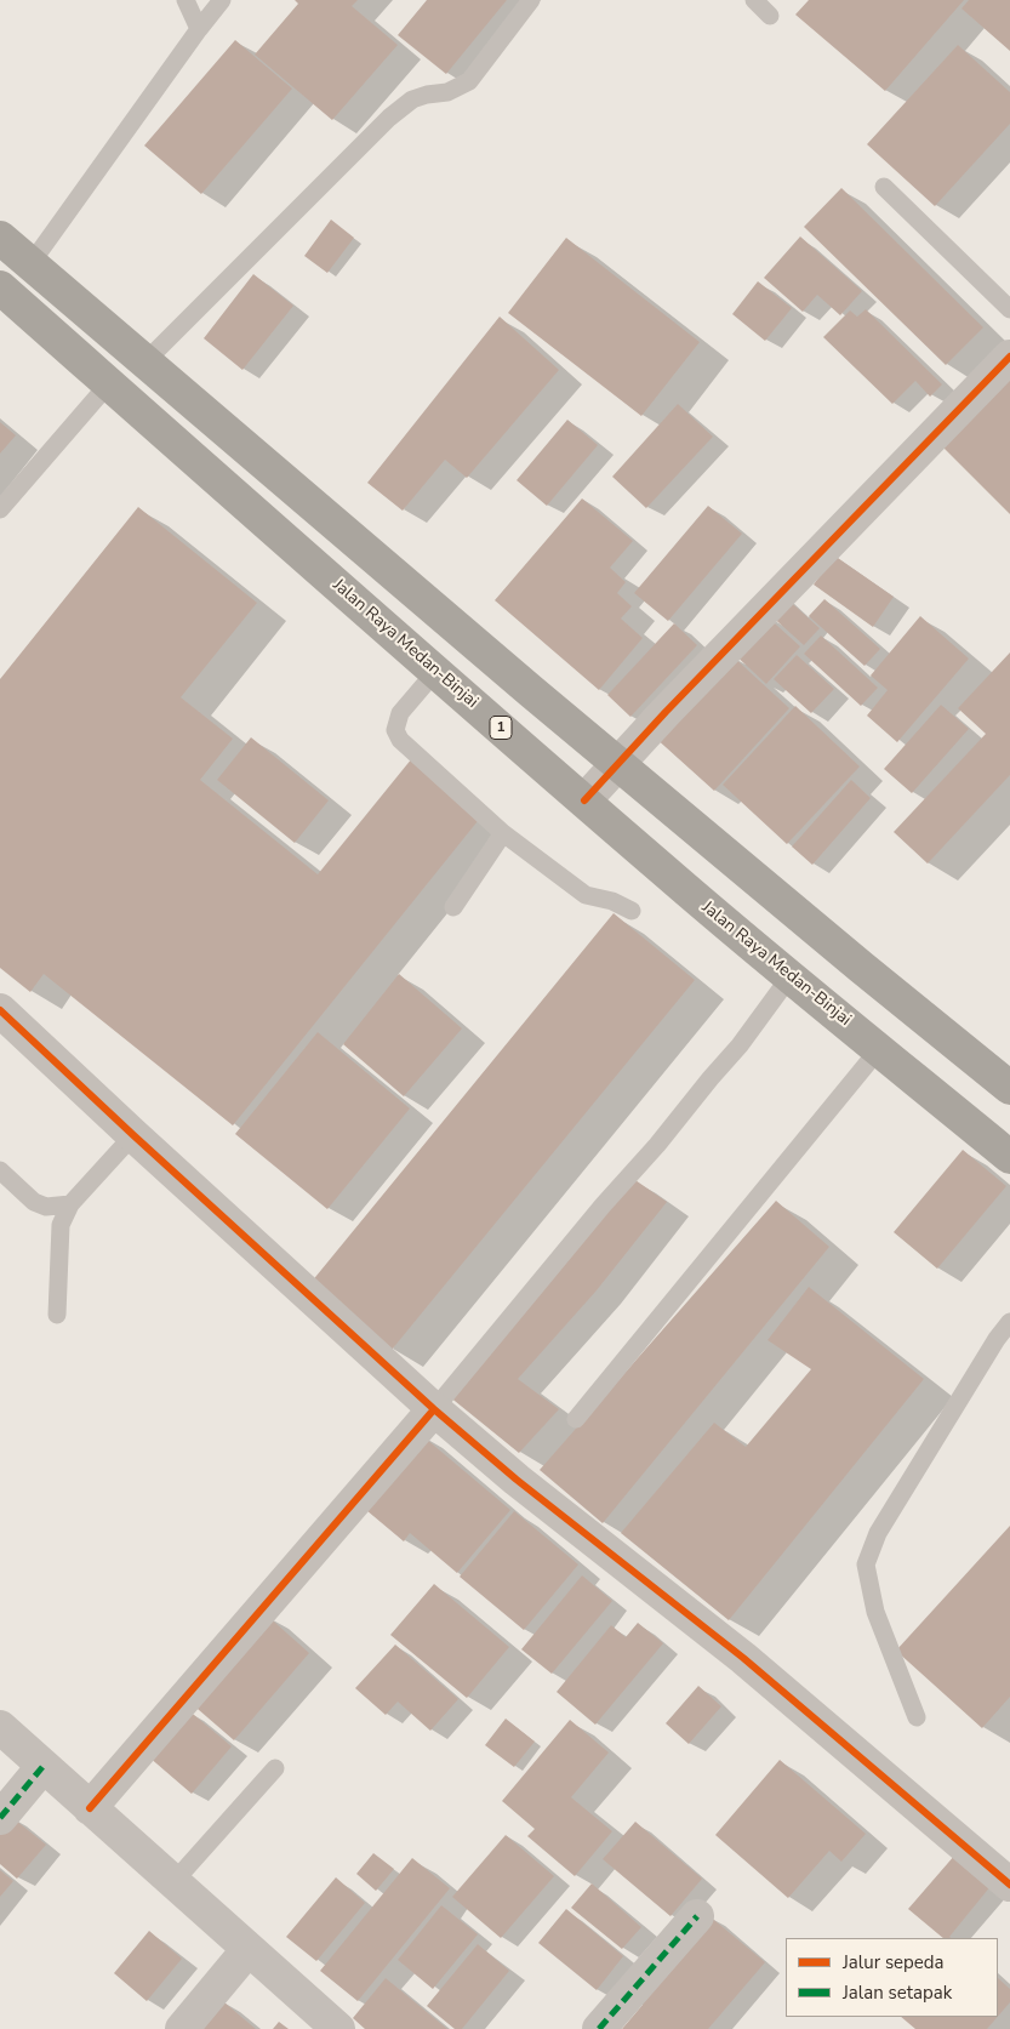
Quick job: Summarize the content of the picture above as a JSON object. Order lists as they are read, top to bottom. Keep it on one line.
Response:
{"streets":{"highway":["Jalan Raya Medan-Binjai","1"]},"legend":["Jalur sepeda","Jalan setapak"]}
